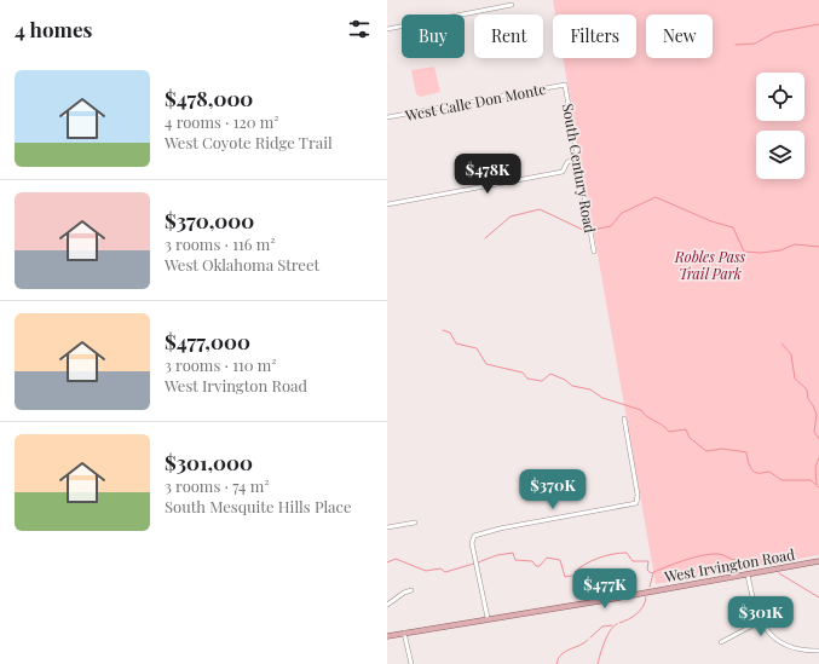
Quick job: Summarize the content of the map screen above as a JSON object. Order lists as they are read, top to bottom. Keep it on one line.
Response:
{"streets":{"main road":["West Irvington Road"],"street":["West Calle Don Monte","South Century Road"]},"crossings":[["West Calle Don Monte","South Century Road"]],"parks":["Robles Pass Trail Park"],"page":{"heading":"4 homes","chip":["Buy","Rent","Filters","New"],"list":[{"name":"$478,000","note":"4 rooms · 120 m² · West Coyote Ridge Trail"},{"name":"$370,000","note":"3 rooms · 116 m² · West Oklahoma Street"},{"name":"$477,000","note":"3 rooms · 110 m² · West Irvington Road"},{"name":"$301,000","note":"3 rooms · 74 m² · South Mesquite Hills Place"}],"price":["$478K","$370K","$477K","$301K"]}}
